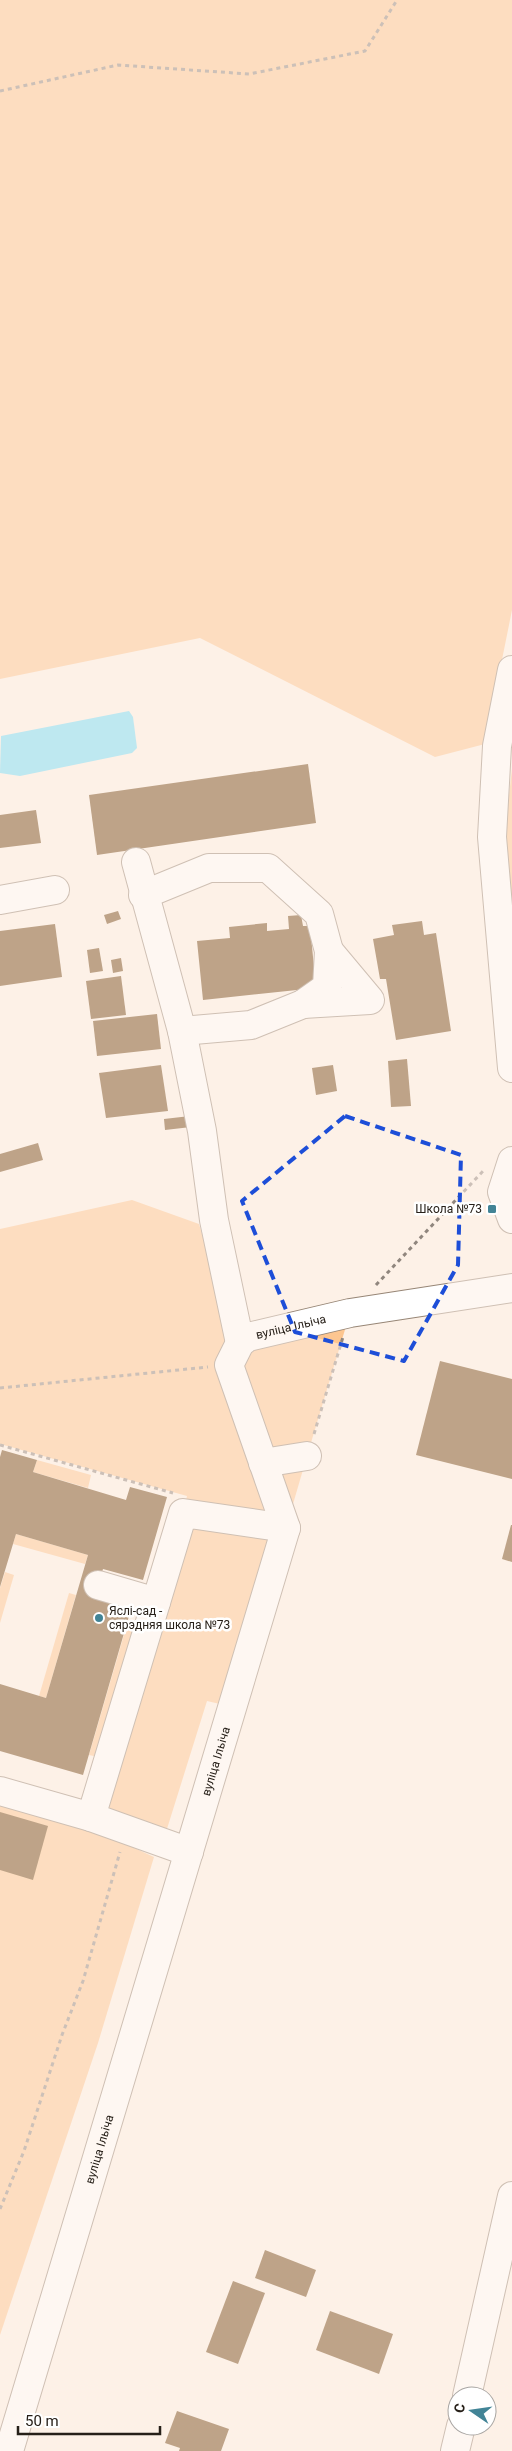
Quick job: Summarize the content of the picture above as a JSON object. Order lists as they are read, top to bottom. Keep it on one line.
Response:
{"streets":{"street":["вуліца Ільіча"]},"places":{"transit":["Школа №73"],"other":["Яслі-сад - сярэдняя школа №73"]},"scale_bar":"50 m","north":"left"}
